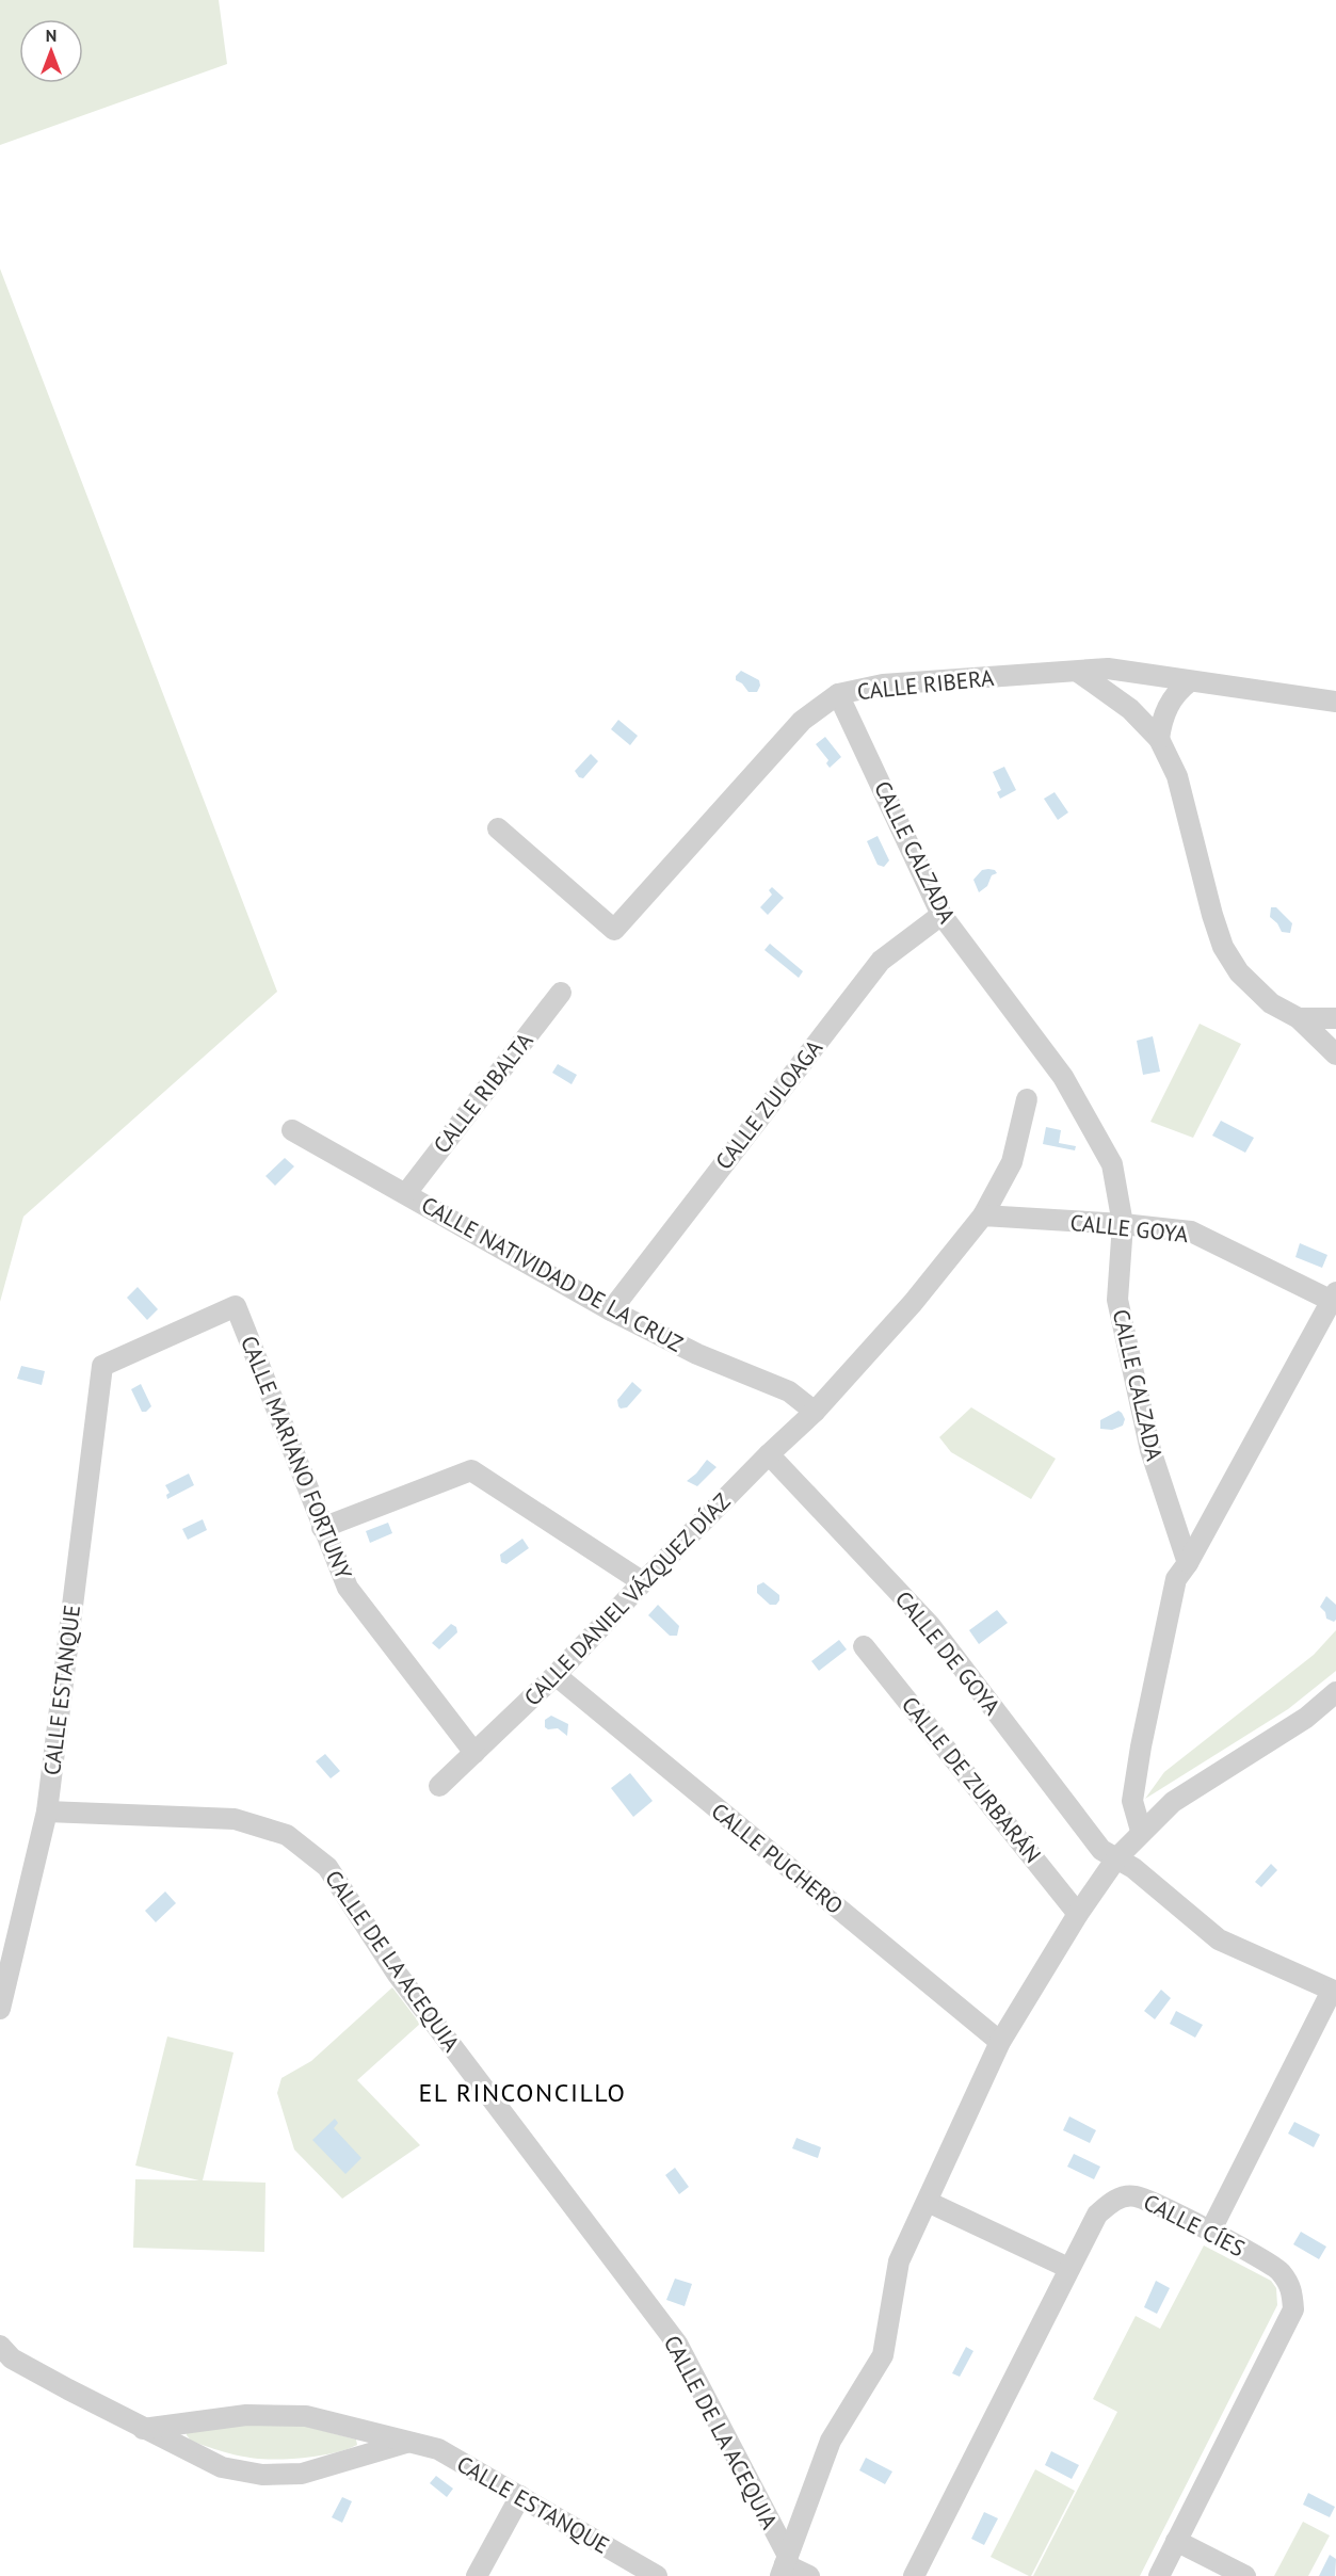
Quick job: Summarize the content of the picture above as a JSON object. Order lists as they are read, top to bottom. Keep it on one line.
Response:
{"streets":{"street":["CALLE RIBERA","CALLE CALZADA","CALLE RIBALTA","CALLE ZULOAGA","CALLE GOYA","CALLE NATIVIDAD DE LA CRUZ","CALLE MARIANO FORTUNY","CALLE DANIEL VÁZQUEZ DÍAZ","CALLE DE GOYA","CALLE ESTANQUE","CALLE DE ZURBARÁN","CALLE PUCHERO","CALLE DE LA ACEQUIA","CALLE CÍES"]},"crossings":[["CALLE RIBERA","CALLE CALZADA"],["CALLE CALZADA","CALLE ZULOAGA"],["CALLE CALZADA","CALLE GOYA"],["CALLE RIBALTA","CALLE NATIVIDAD DE LA CRUZ"],["CALLE ZULOAGA","CALLE NATIVIDAD DE LA CRUZ"],["CALLE NATIVIDAD DE LA CRUZ","CALLE DANIEL VÁZQUEZ DÍAZ"],["CALLE MARIANO FORTUNY","CALLE DANIEL VÁZQUEZ DÍAZ"],["CALLE MARIANO FORTUNY","CALLE ESTANQUE"],["CALLE DANIEL VÁZQUEZ DÍAZ","CALLE DE GOYA"],["CALLE DANIEL VÁZQUEZ DÍAZ","CALLE PUCHERO"],["CALLE ESTANQUE","CALLE DE LA ACEQUIA"]],"districts":["EL RINCONCILLO"],"north":"top"}
